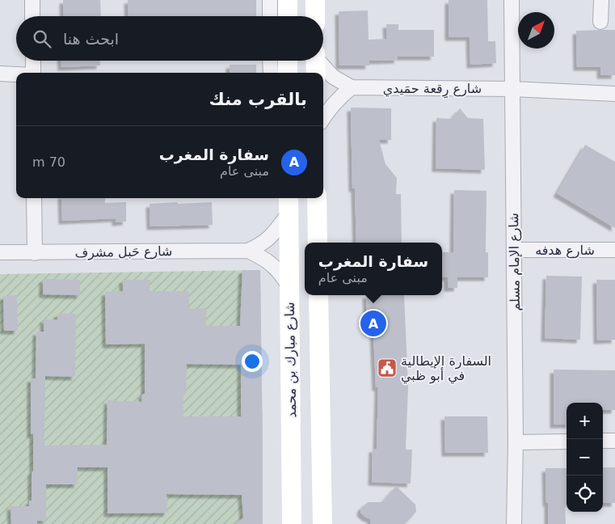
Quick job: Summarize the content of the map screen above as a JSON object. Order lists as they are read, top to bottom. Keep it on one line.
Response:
{"streets":{"main road":["شارع مبارك بن محمد"],"street":["شارع رِقعة حمَيدي","شارع هدفه","شارع حَبل مشرف","شارع الإمام مسلم"]},"crossings":[["شارع رِقعة حمَيدي","شارع الإمام مسلم"],["شارع هدفه","شارع الإمام مسلم"],["شارع حَبل مشرف","شارع مبارك بن محمد"]],"places":{"public building":["السفارة الإيطالية في أبو ظبي"]},"north":"top right","page":{"search":"ابحث هنا","heading":"بالقرب منك","list":[{"mark":"A","name":"سفارة المغرب","note":"مبنى عام","value":"70 m"}],"popup":["سفارة المغرب","مبنى عام"],"pins":"A","map_buttons":["+","−"]}}
